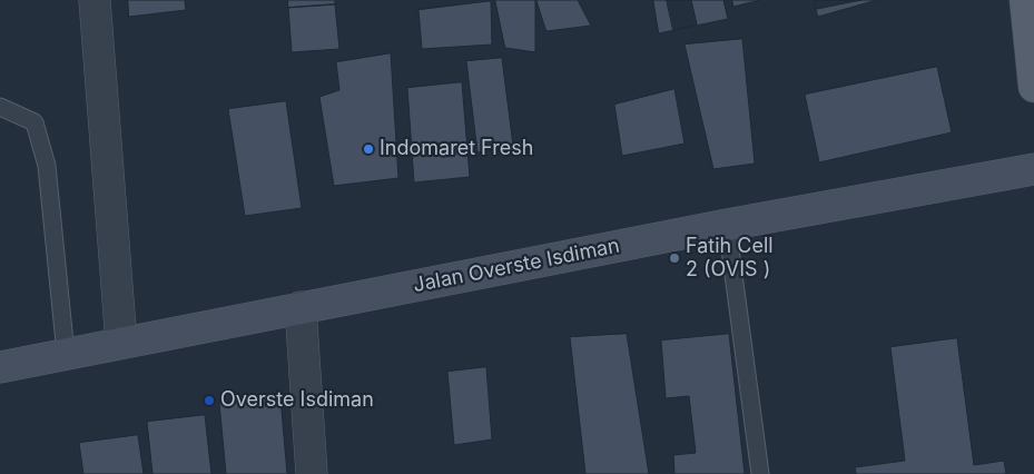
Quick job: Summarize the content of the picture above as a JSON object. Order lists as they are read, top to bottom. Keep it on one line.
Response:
{"streets":{"main road":["Jalan Overste Isdiman"]},"places":["Indomaret Fresh","Fatih Cell 2 (OVIS )","Overste Isdiman"]}
